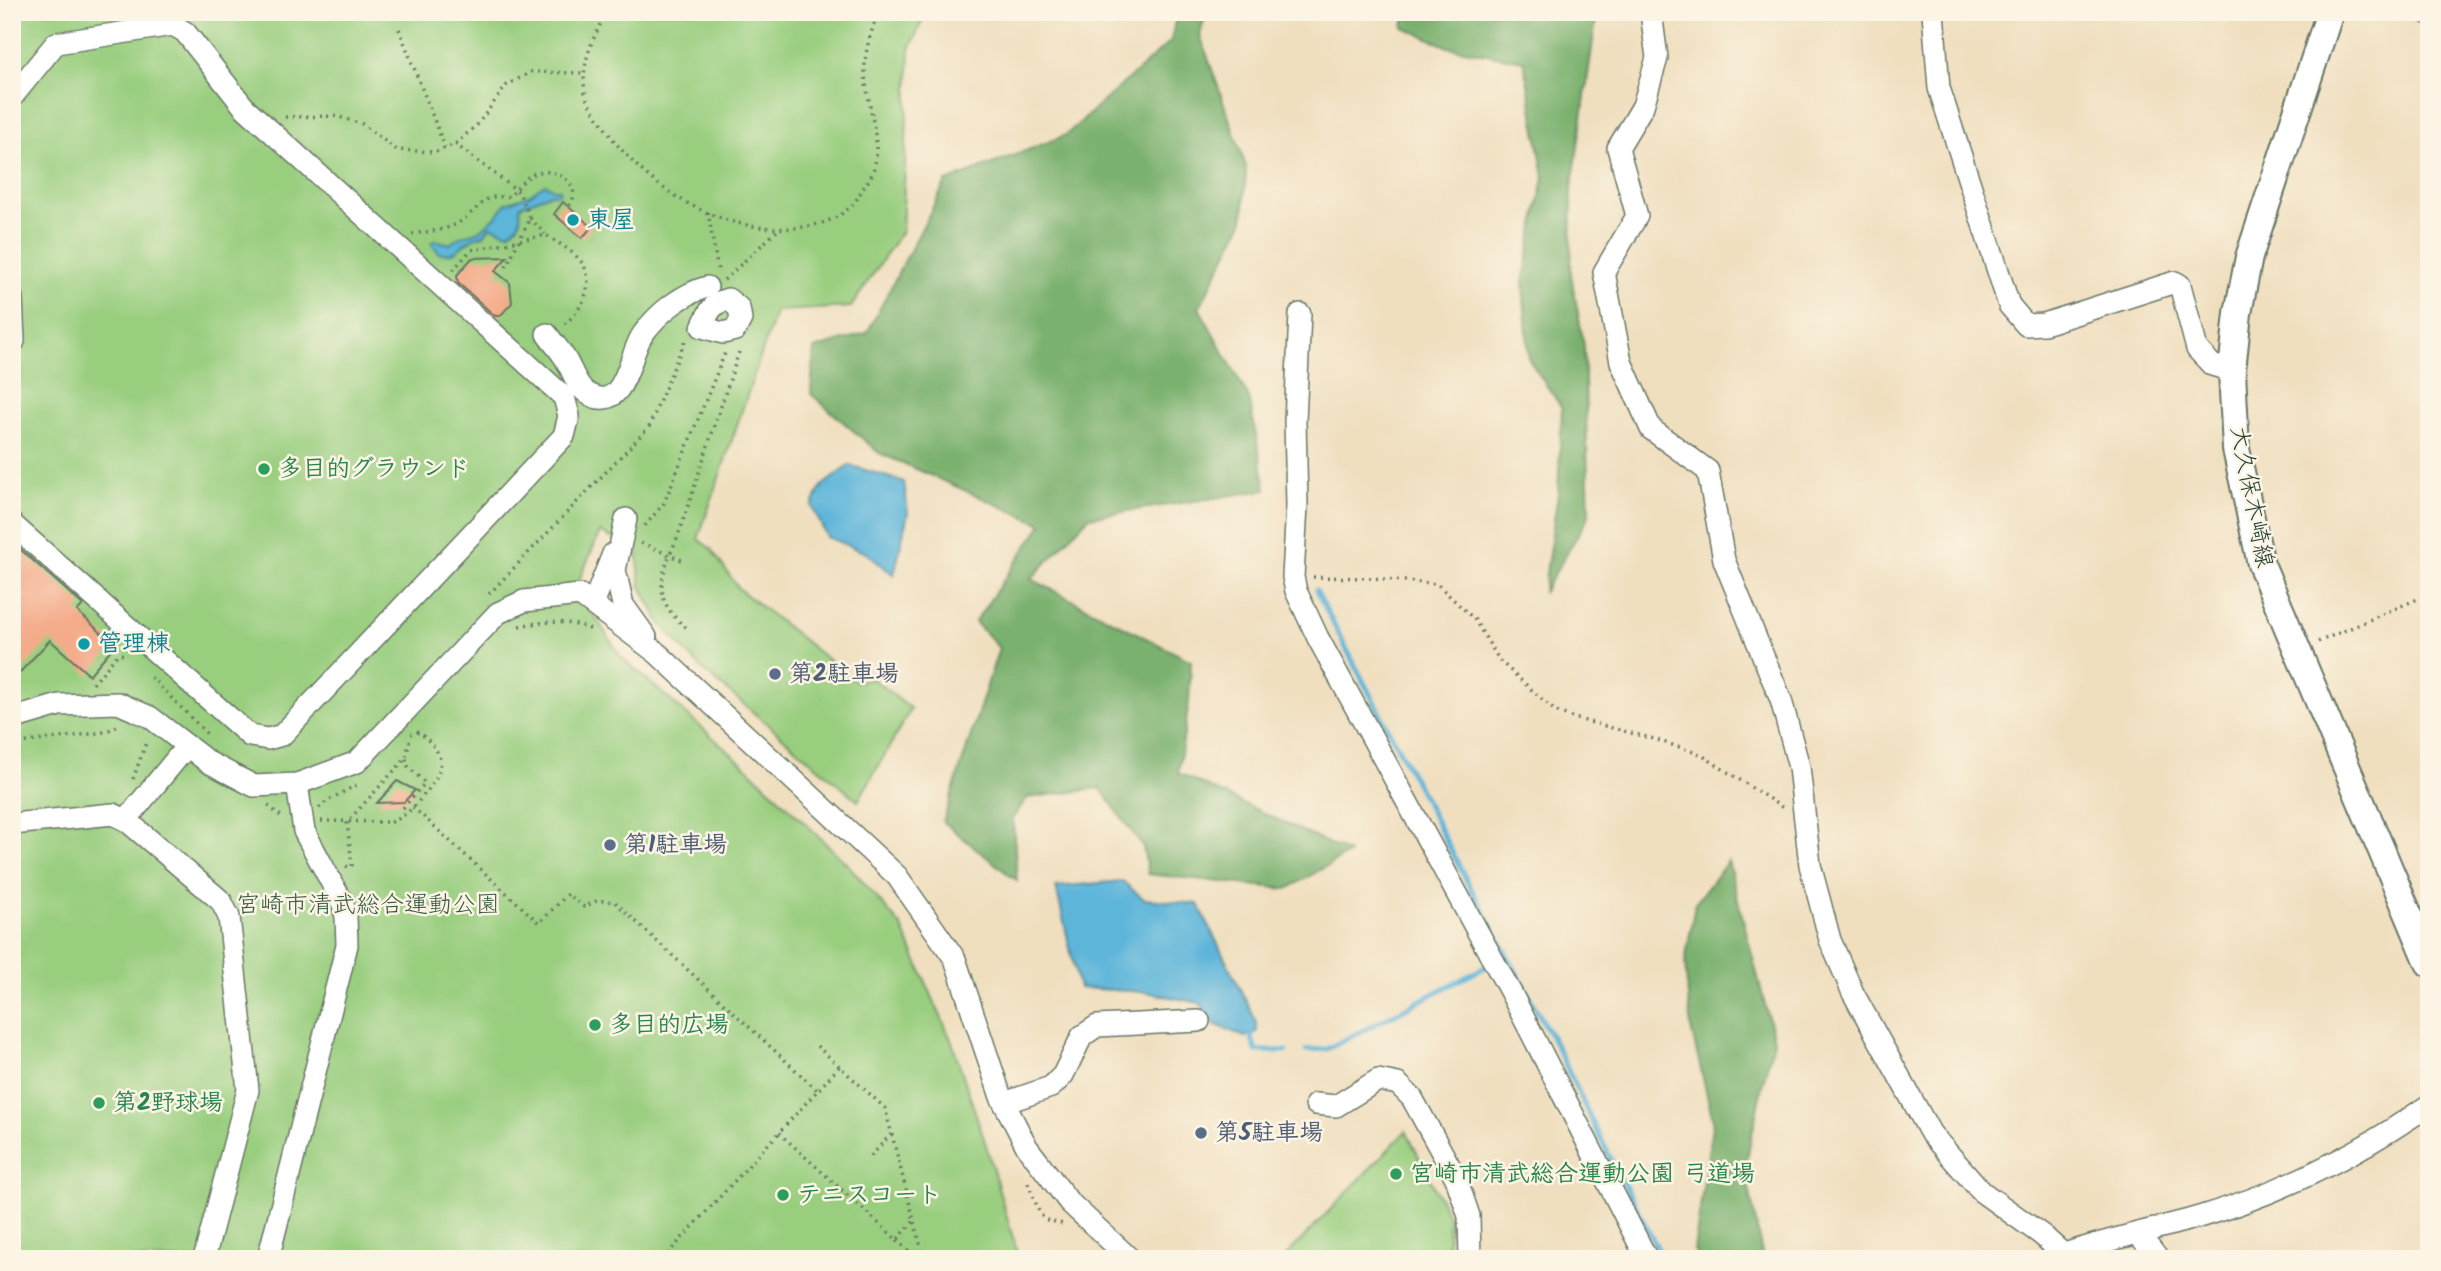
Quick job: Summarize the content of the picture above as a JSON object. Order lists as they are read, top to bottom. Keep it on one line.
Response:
{"streets":{"main road":["大久保木崎線"]},"parks":["宮崎市清武総合運動公園"],"places":["東屋","多目的グラウンド","管理棟","第2駐車場","第1駐車場","多目的広場","第2野球場","第5駐車場","宮崎市清武総合運動公園 弓道場","テニスコート"]}
